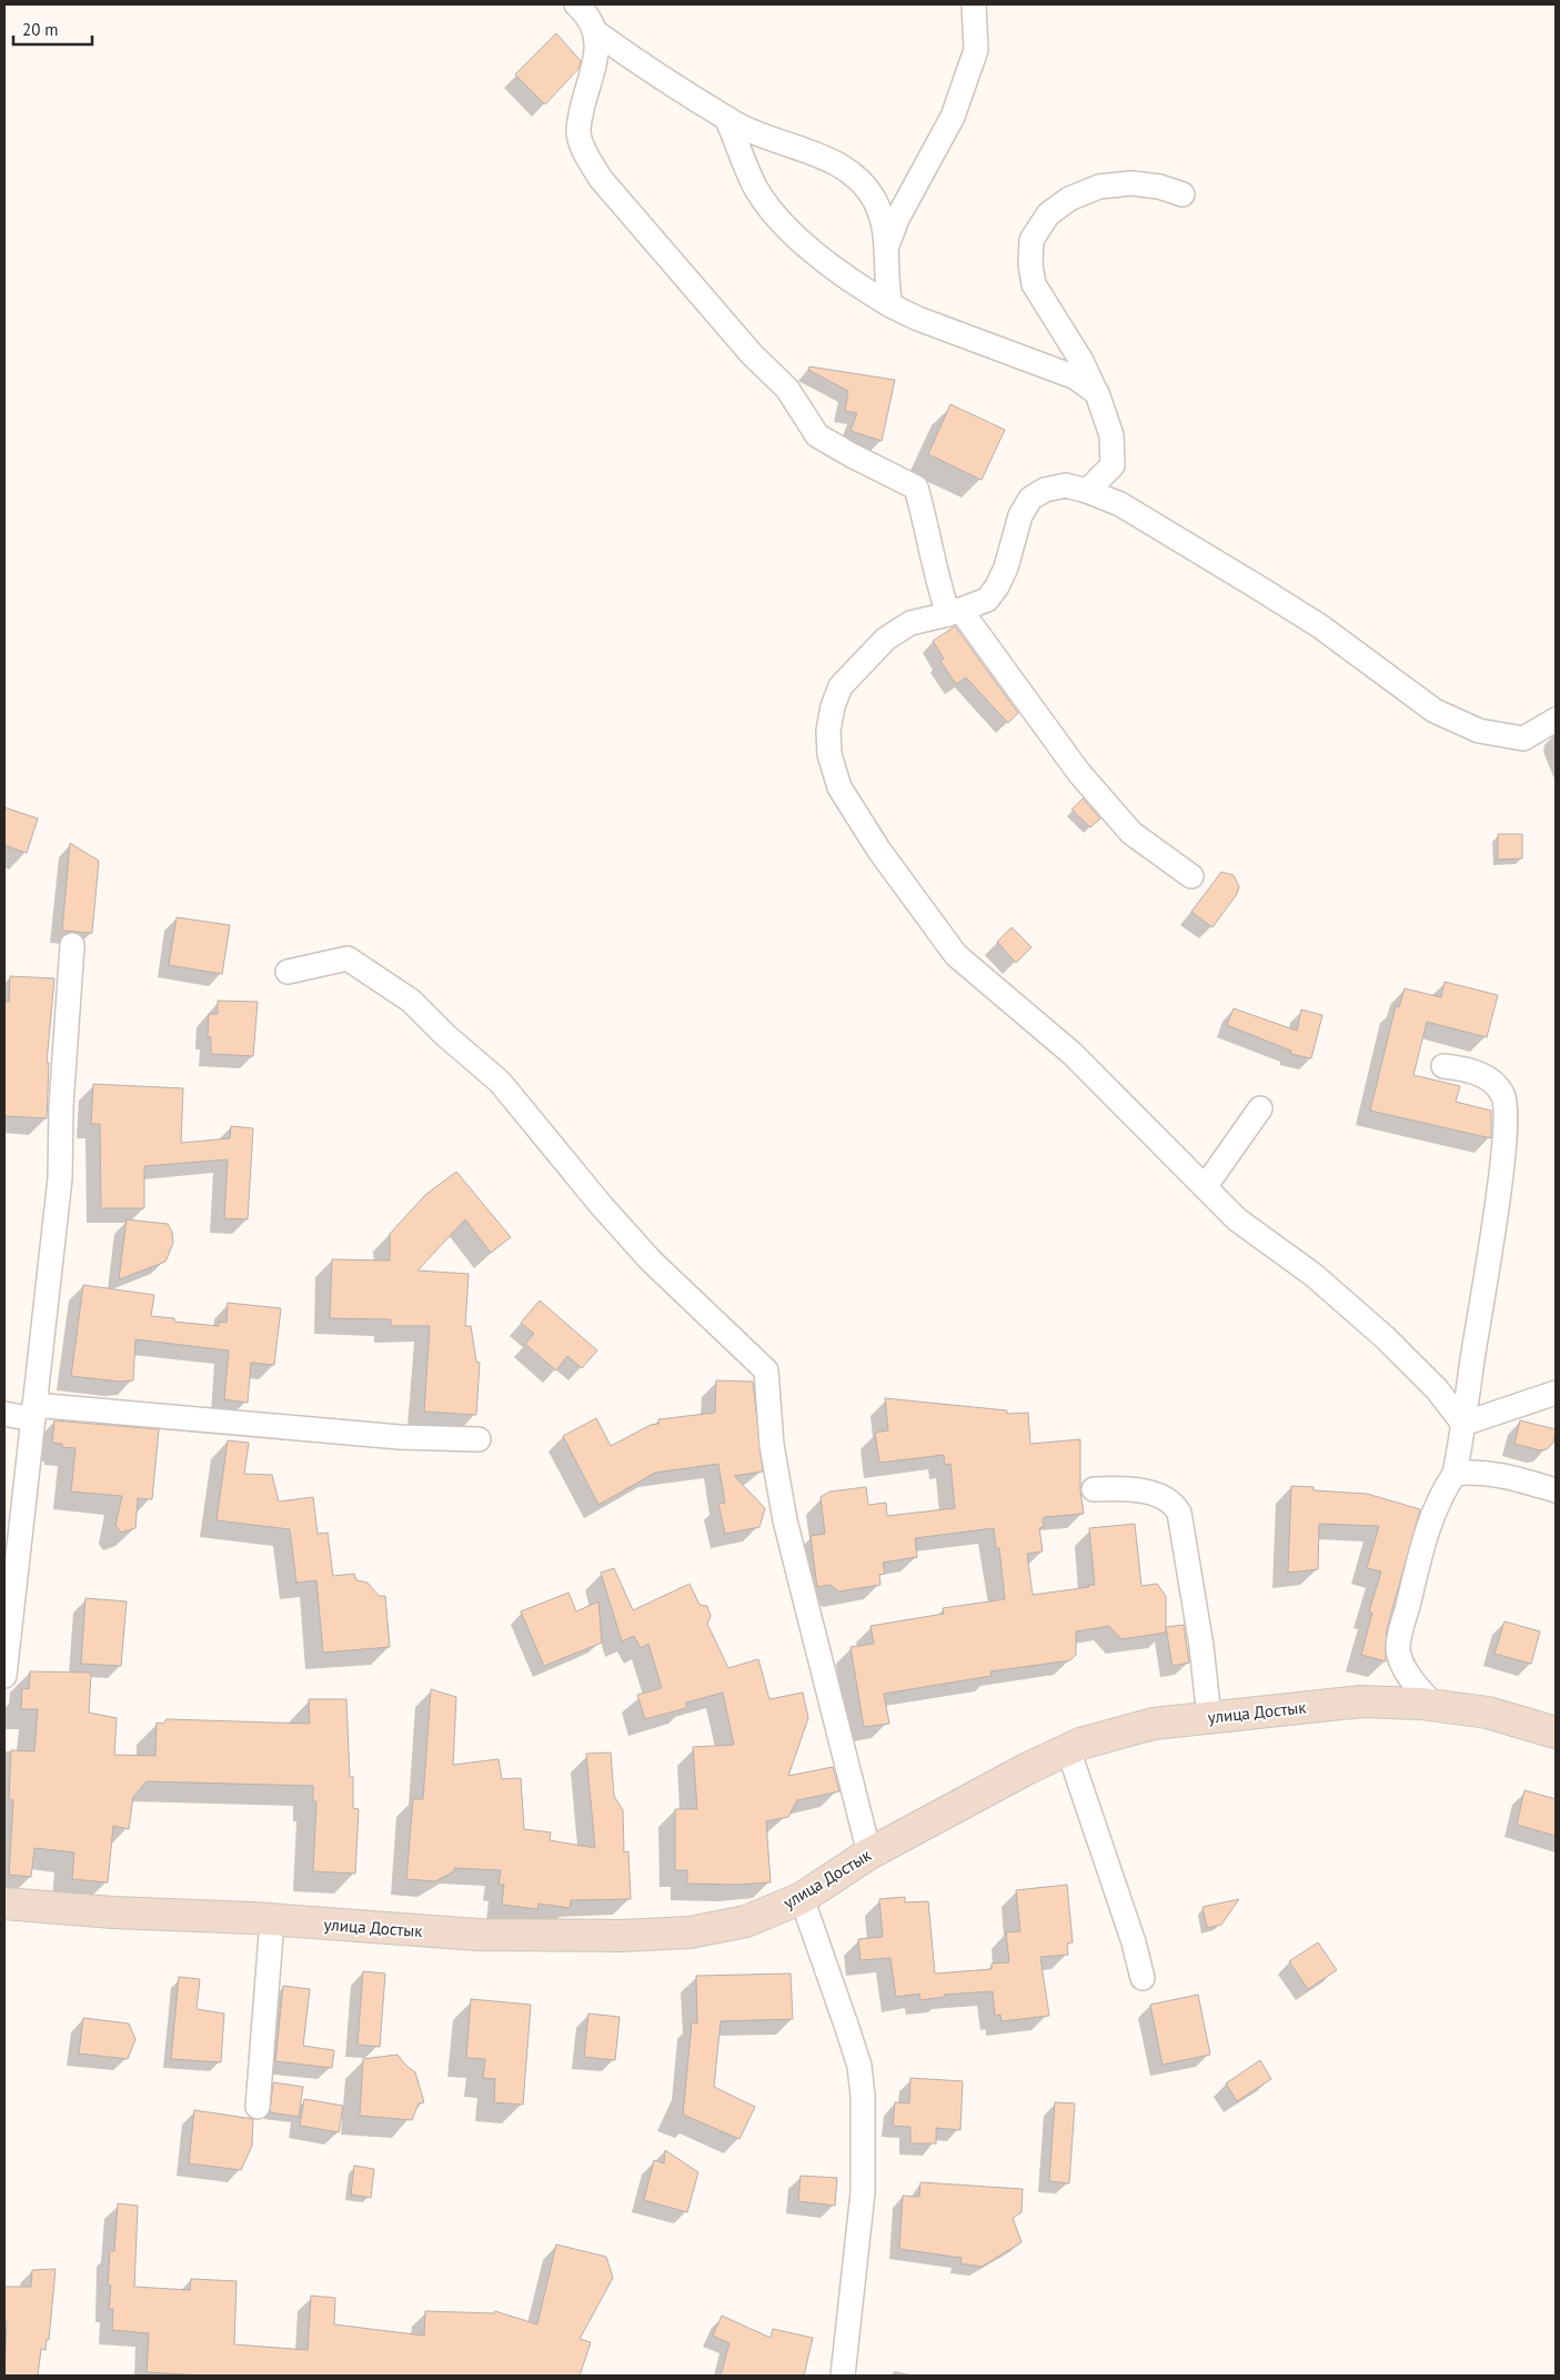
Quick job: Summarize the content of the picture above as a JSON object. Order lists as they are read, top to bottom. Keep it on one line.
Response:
{"streets":{"main road":["улица Достык"]},"scale_bar":"20 m"}
